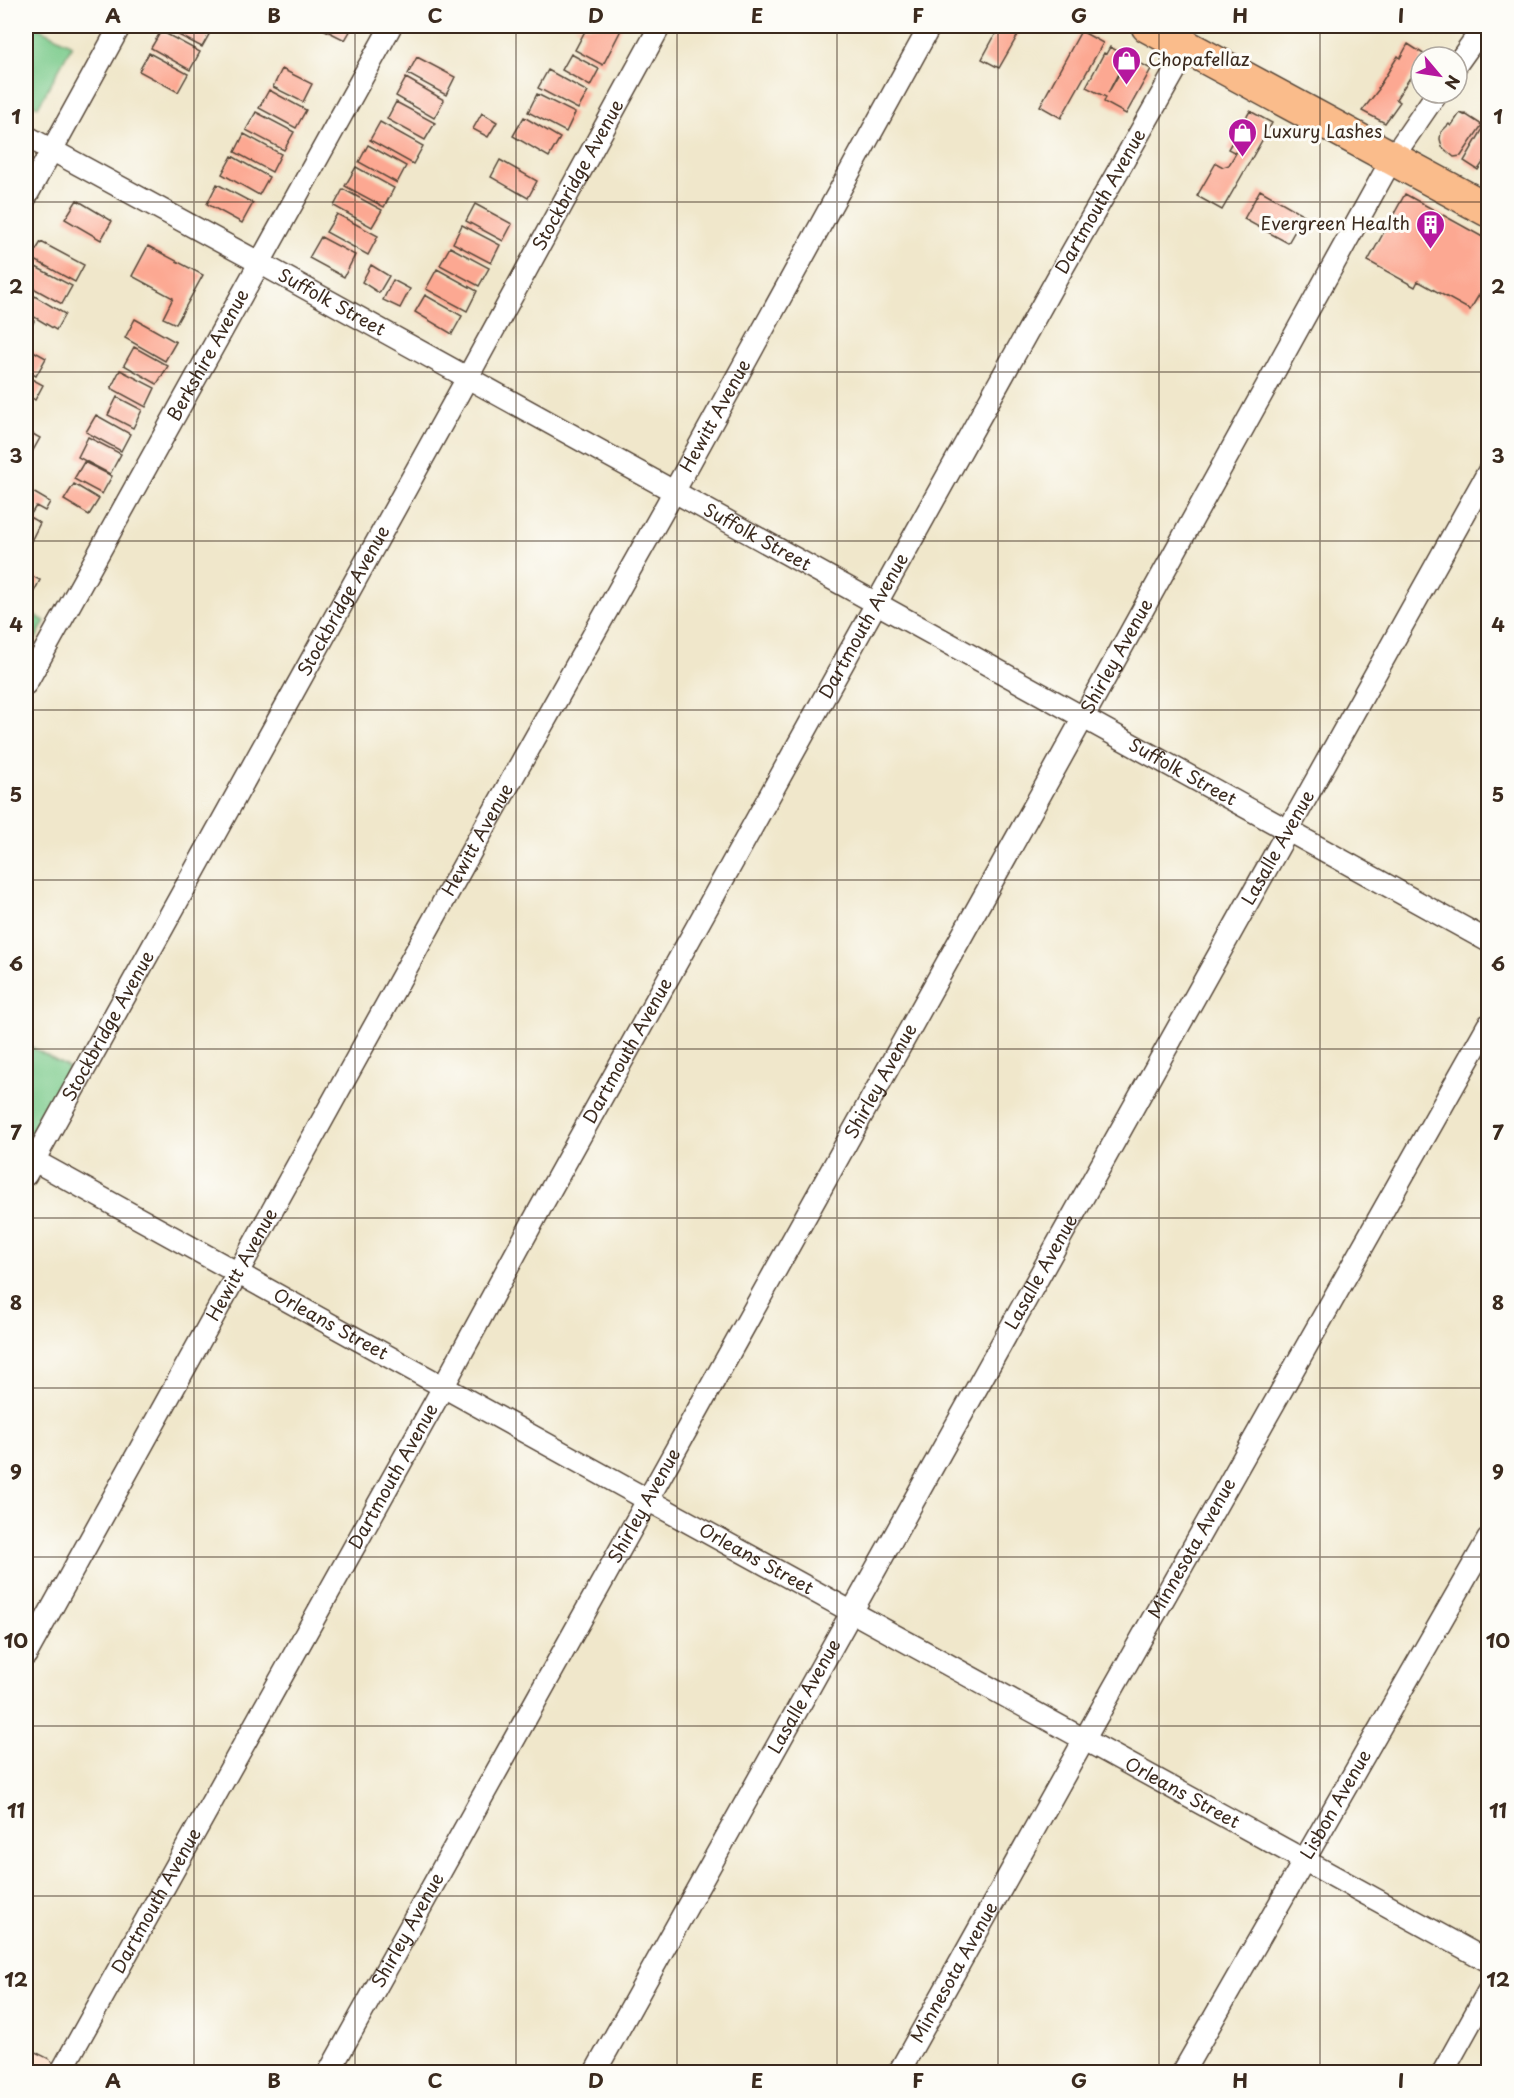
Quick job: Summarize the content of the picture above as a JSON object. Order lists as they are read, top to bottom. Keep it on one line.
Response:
{"streets":{"street":["Stockbridge Avenue","Dartmouth Avenue","Suffolk Street","Berkshire Avenue","Hewitt Avenue","Shirley Avenue","Lasalle Avenue","Orleans Street","Minnesota Avenue","Lisbon Avenue"]},"crossings":[["Stockbridge Avenue","Suffolk Street"],["Stockbridge Avenue","Orleans Street"],["Dartmouth Avenue","Suffolk Street"],["Dartmouth Avenue","Orleans Street"],["Suffolk Street","Berkshire Avenue"],["Suffolk Street","Hewitt Avenue"],["Suffolk Street","Shirley Avenue"],["Suffolk Street","Lasalle Avenue"],["Hewitt Avenue","Orleans Street"],["Shirley Avenue","Orleans Street"],["Lasalle Avenue","Orleans Street"],["Orleans Street","Minnesota Avenue"],["Orleans Street","Lisbon Avenue"]],"places":{"shop":["Chopafellaz","Luxury Lashes"],"building":["Evergreen Health"]},"north":"bottom right","grid":{"columns":["A","B","C","D","E","F","G","H","I"],"rows":["1","2","3","4","5","6","7","8","9","10","11","12"]}}
